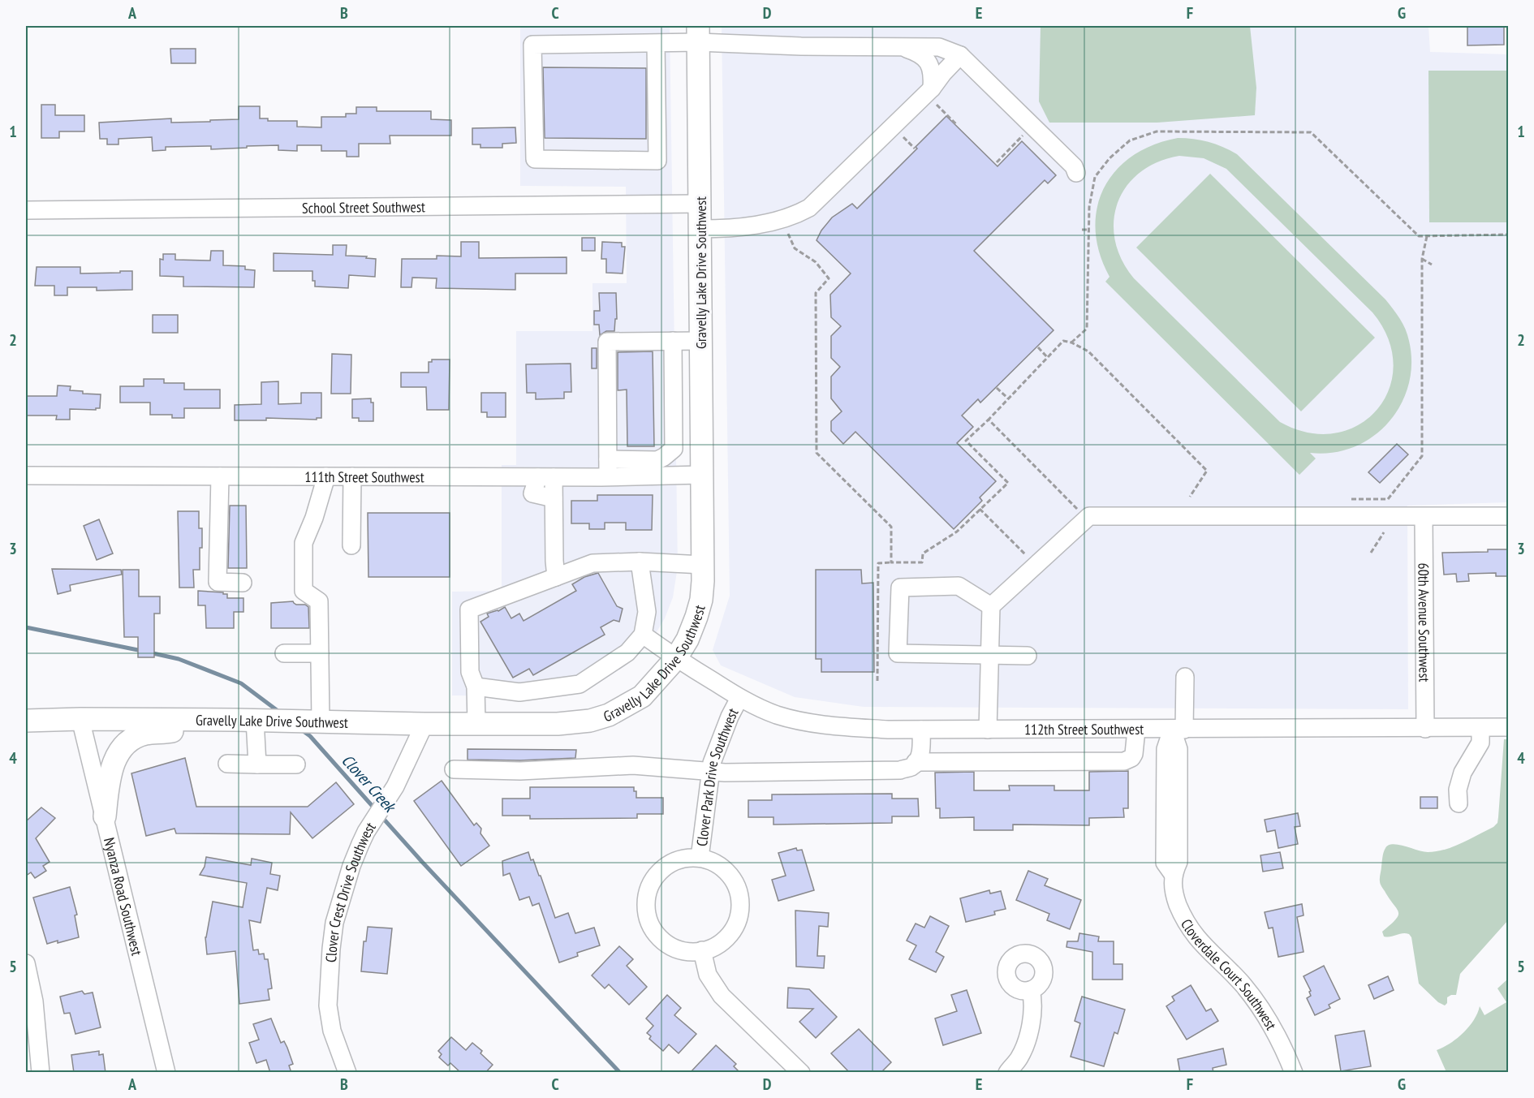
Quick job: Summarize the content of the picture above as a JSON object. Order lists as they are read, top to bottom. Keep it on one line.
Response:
{"streets":{"main road":["Gravelly Lake Drive Southwest"],"street":["School Street Southwest","111th Street Southwest","60th Avenue Southwest","112th Street Southwest","Clover Park Drive Southwest","Clover Crest Drive Southwest","Nyanza Road Southwest","Cloverdale Court Southwest"]},"crossings":[["School Street Southwest","Gravelly Lake Drive Southwest"],["Gravelly Lake Drive Southwest","111th Street Southwest"],["Gravelly Lake Drive Southwest","112th Street Southwest"],["Gravelly Lake Drive Southwest","Clover Crest Drive Southwest"],["Gravelly Lake Drive Southwest","Nyanza Road Southwest"],["60th Avenue Southwest","112th Street Southwest"],["112th Street Southwest","Clover Park Drive Southwest"],["112th Street Southwest","Cloverdale Court Southwest"]],"water":["Clover Creek"],"grid":{"columns":["A","B","C","D","E","F","G"],"rows":["1","2","3","4","5"]}}
